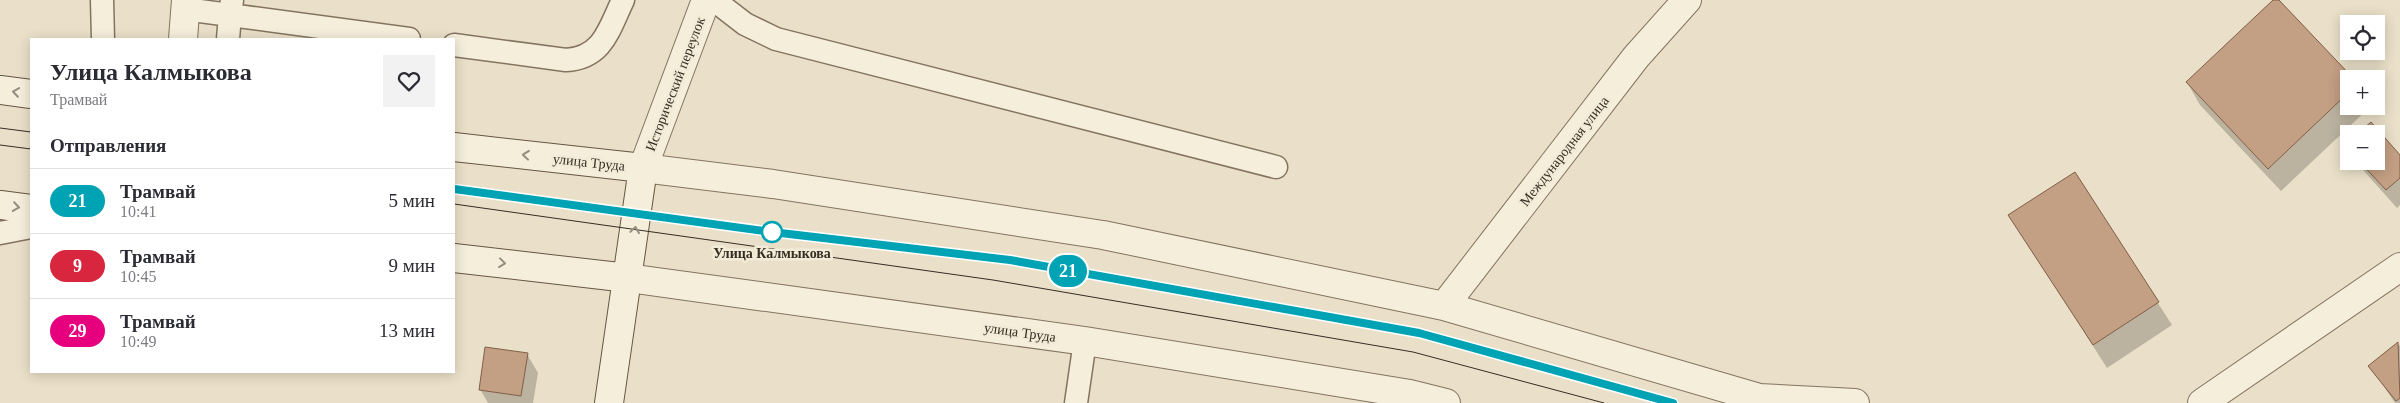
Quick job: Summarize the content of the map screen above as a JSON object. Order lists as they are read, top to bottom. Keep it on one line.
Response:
{"streets":{"street":["Исторический переулок","Международная улица","улица Труда"]},"crossings":[["Исторический переулок","улица Труда"]],"places":["Улица Калмыкова"],"lines":["tram line 21"],"page":{"on_map":"21","map_buttons":["+","−"],"heading":[["Улица Калмыкова","Трамвай"],"Отправления"],"list":[{"mark":"21","name":"Трамвай","note":"10:41","value":"5 мин"},{"mark":"9","name":"Трамвай","note":"10:45","value":"9 мин"},{"mark":"29","name":"Трамвай","note":"10:49","value":"13 мин"}]}}
